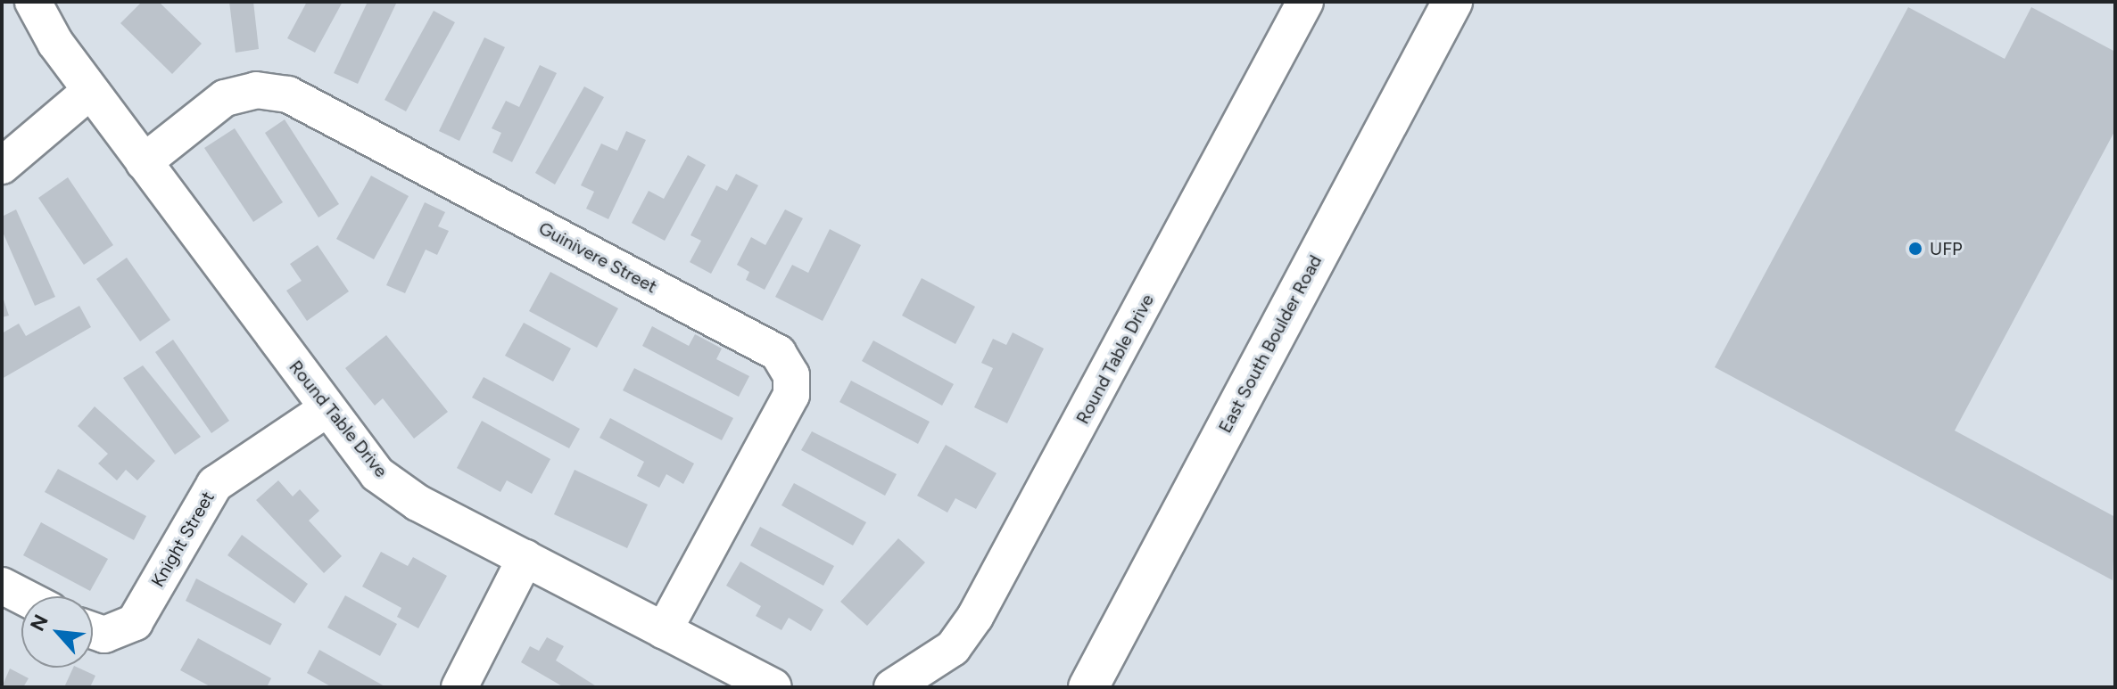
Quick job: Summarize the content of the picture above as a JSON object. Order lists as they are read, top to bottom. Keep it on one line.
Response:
{"streets":{"main road":["East South Boulder Road"],"street":["Guinivere Street","Round Table Drive","Knight Street"]},"crossings":[["Guinivere Street","Round Table Drive"],["Round Table Drive","Knight Street"]],"places":["UFP"],"north":"top left"}
